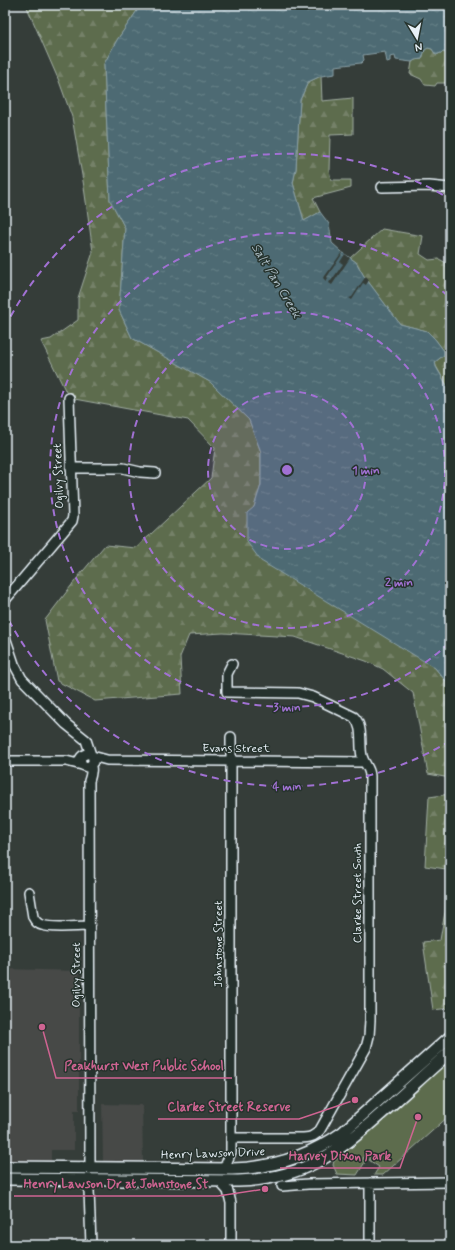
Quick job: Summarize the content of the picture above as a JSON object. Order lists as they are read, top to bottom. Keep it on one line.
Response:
{"streets":{"main road":["Henry Lawson Drive"],"street":["Ogilvy Street","Evans Street","Clarke Street South","Johnstone Street"]},"crossings":[["Ogilvy Street","Evans Street"],["Ogilvy Street","Henry Lawson Drive"],["Evans Street","Clarke Street South"],["Evans Street","Johnstone Street"],["Clarke Street South","Johnstone Street"],["Johnstone Street","Henry Lawson Drive"]],"water":["Salt Pan Creek"],"places":["Peakhurst West Public School","Clarke Street Reserve","Harvey Dixon Park","Henry Lawson Dr at Johnstone St"],"north":"bottom","rings":["1 min","2 min","3 min","4 min"]}
